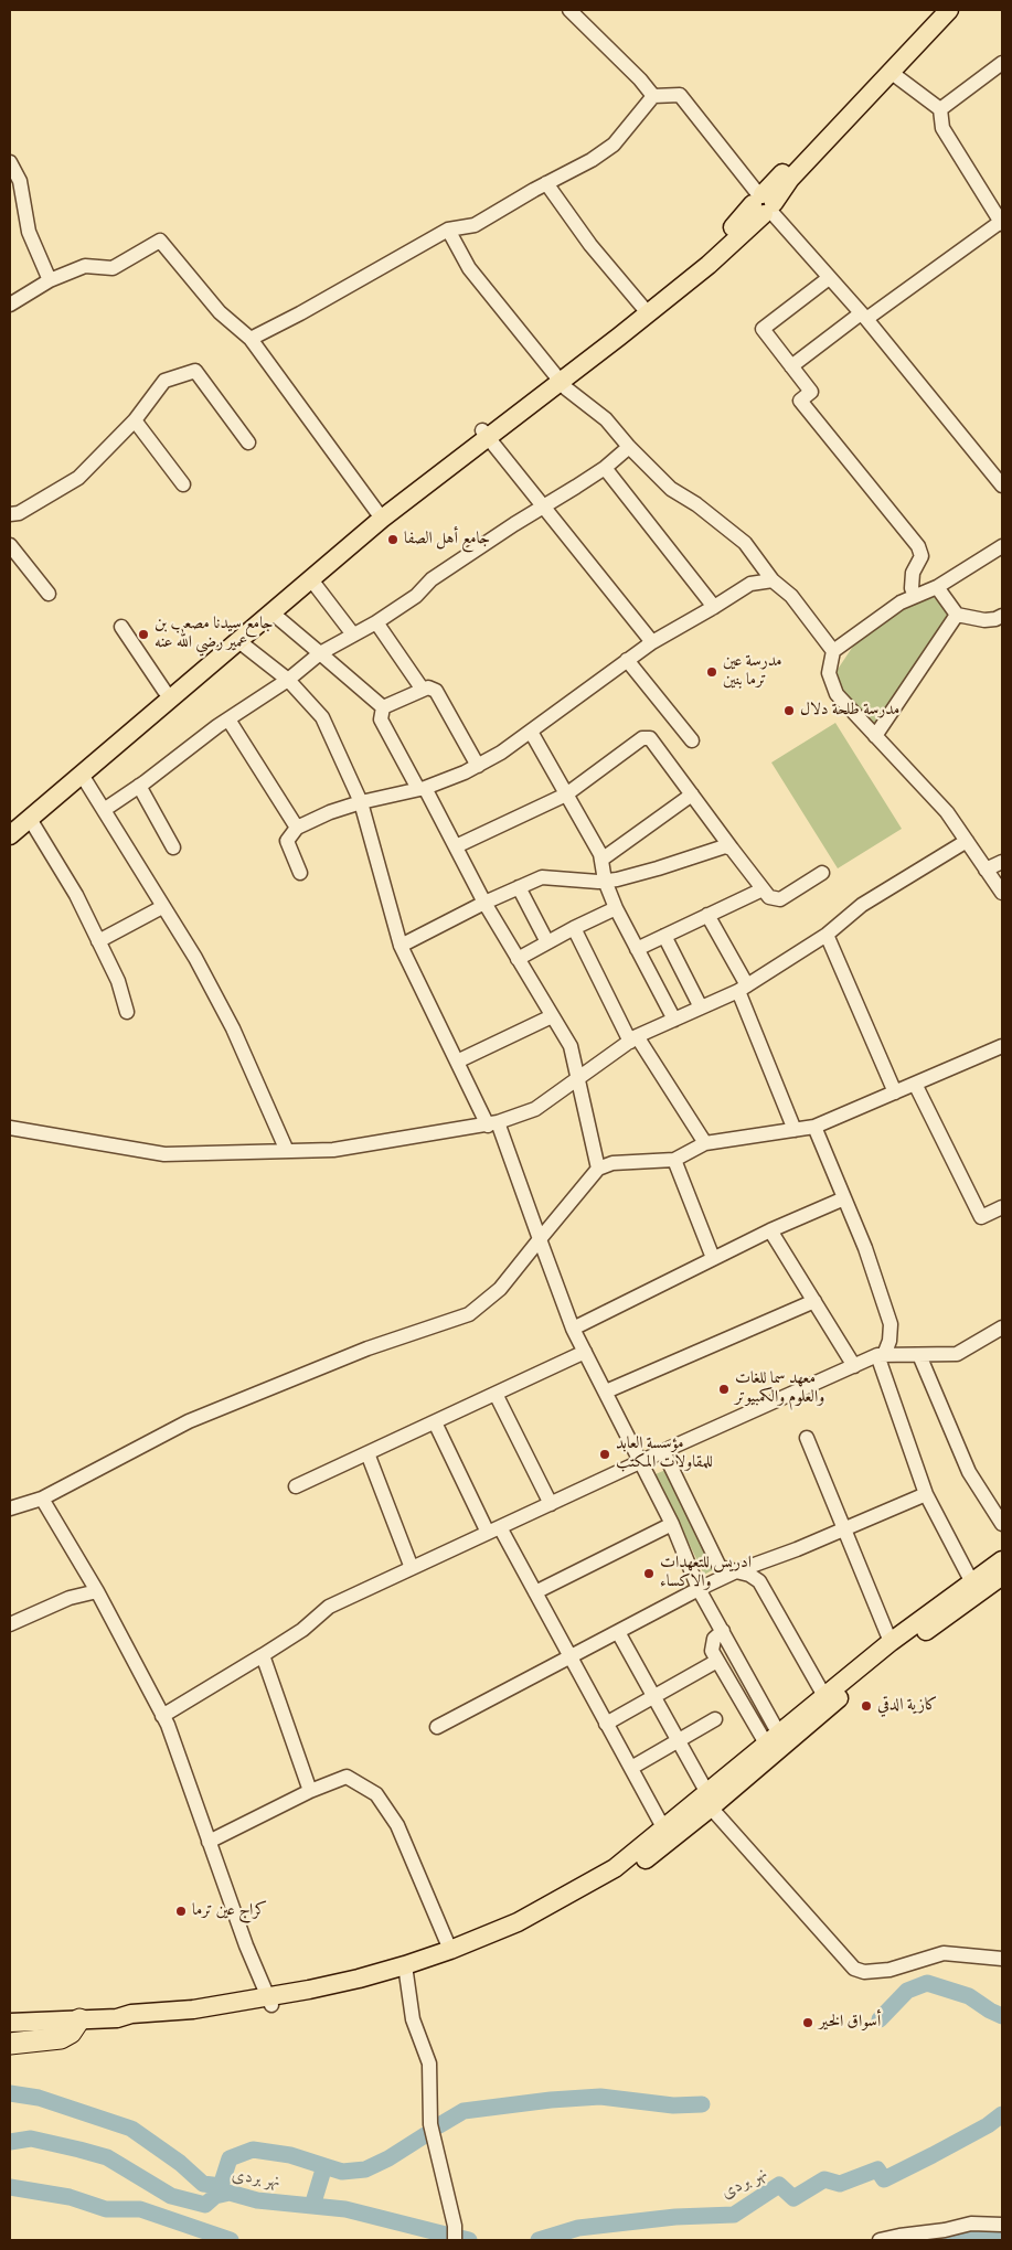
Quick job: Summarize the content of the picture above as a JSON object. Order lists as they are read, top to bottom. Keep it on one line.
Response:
{"water":["نهر بردى"],"places":["جامع أهل الصفا","جامع سيدنا مصعب بن عمير رضي الله عنه","مدرسة عين ترما بنين","مدرسة طلحة دلال","معهد سما للغات والعلوم والكمبيوتر","مؤسسة العابد للمقاولات المكتب","ادريس للتعهدات والاكساء","كازية الدقي","كراج عين ترما","أسواق الخير"]}
